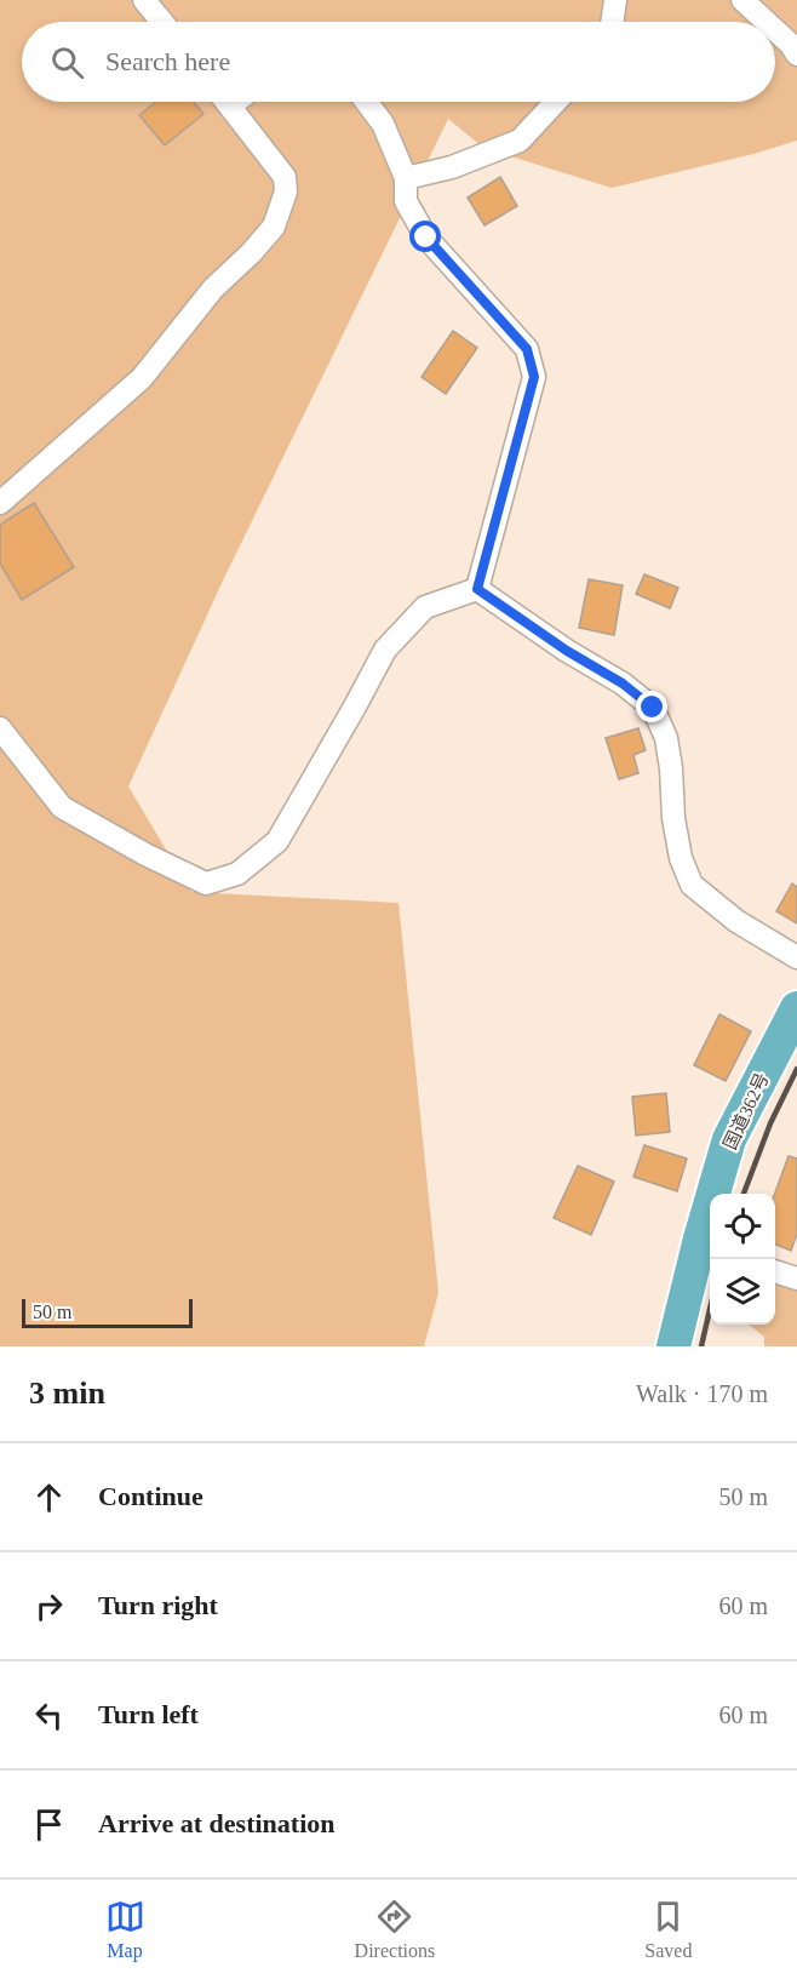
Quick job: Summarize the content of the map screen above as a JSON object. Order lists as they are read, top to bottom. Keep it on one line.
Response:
{"streets":{"highway":["国道362号"]},"scale_bar":"50 m","page":{"search":"Search here","scale":"50 m","heading":["3 min","Walk · 170 m"],"list":[["Continue","50 m"],["Turn right","60 m"],["Turn left","60 m"],"Arrive at destination"],"nav":["Map","Directions","Saved"]}}
